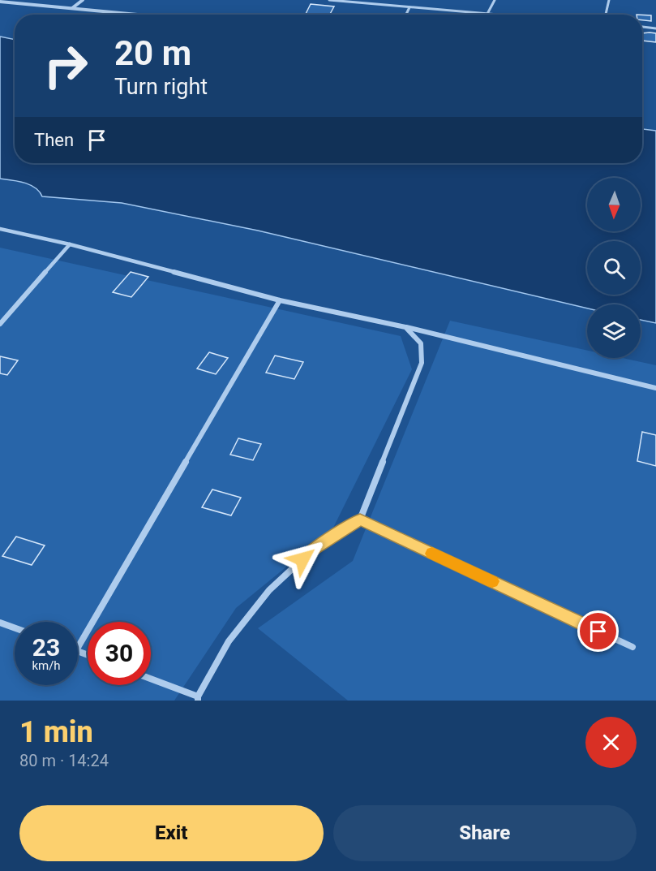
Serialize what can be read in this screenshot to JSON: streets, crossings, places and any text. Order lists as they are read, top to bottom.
{
  "north": "bottom",
  "page": {
    "turn": ["20 m", "Turn right"],
    "then": "Then",
    "speed": "23 km/h",
    "limit": "30",
    "heading": ["1 min", "80 m · 14:24"],
    "buttons": ["Exit", "Share"]
  }
}
